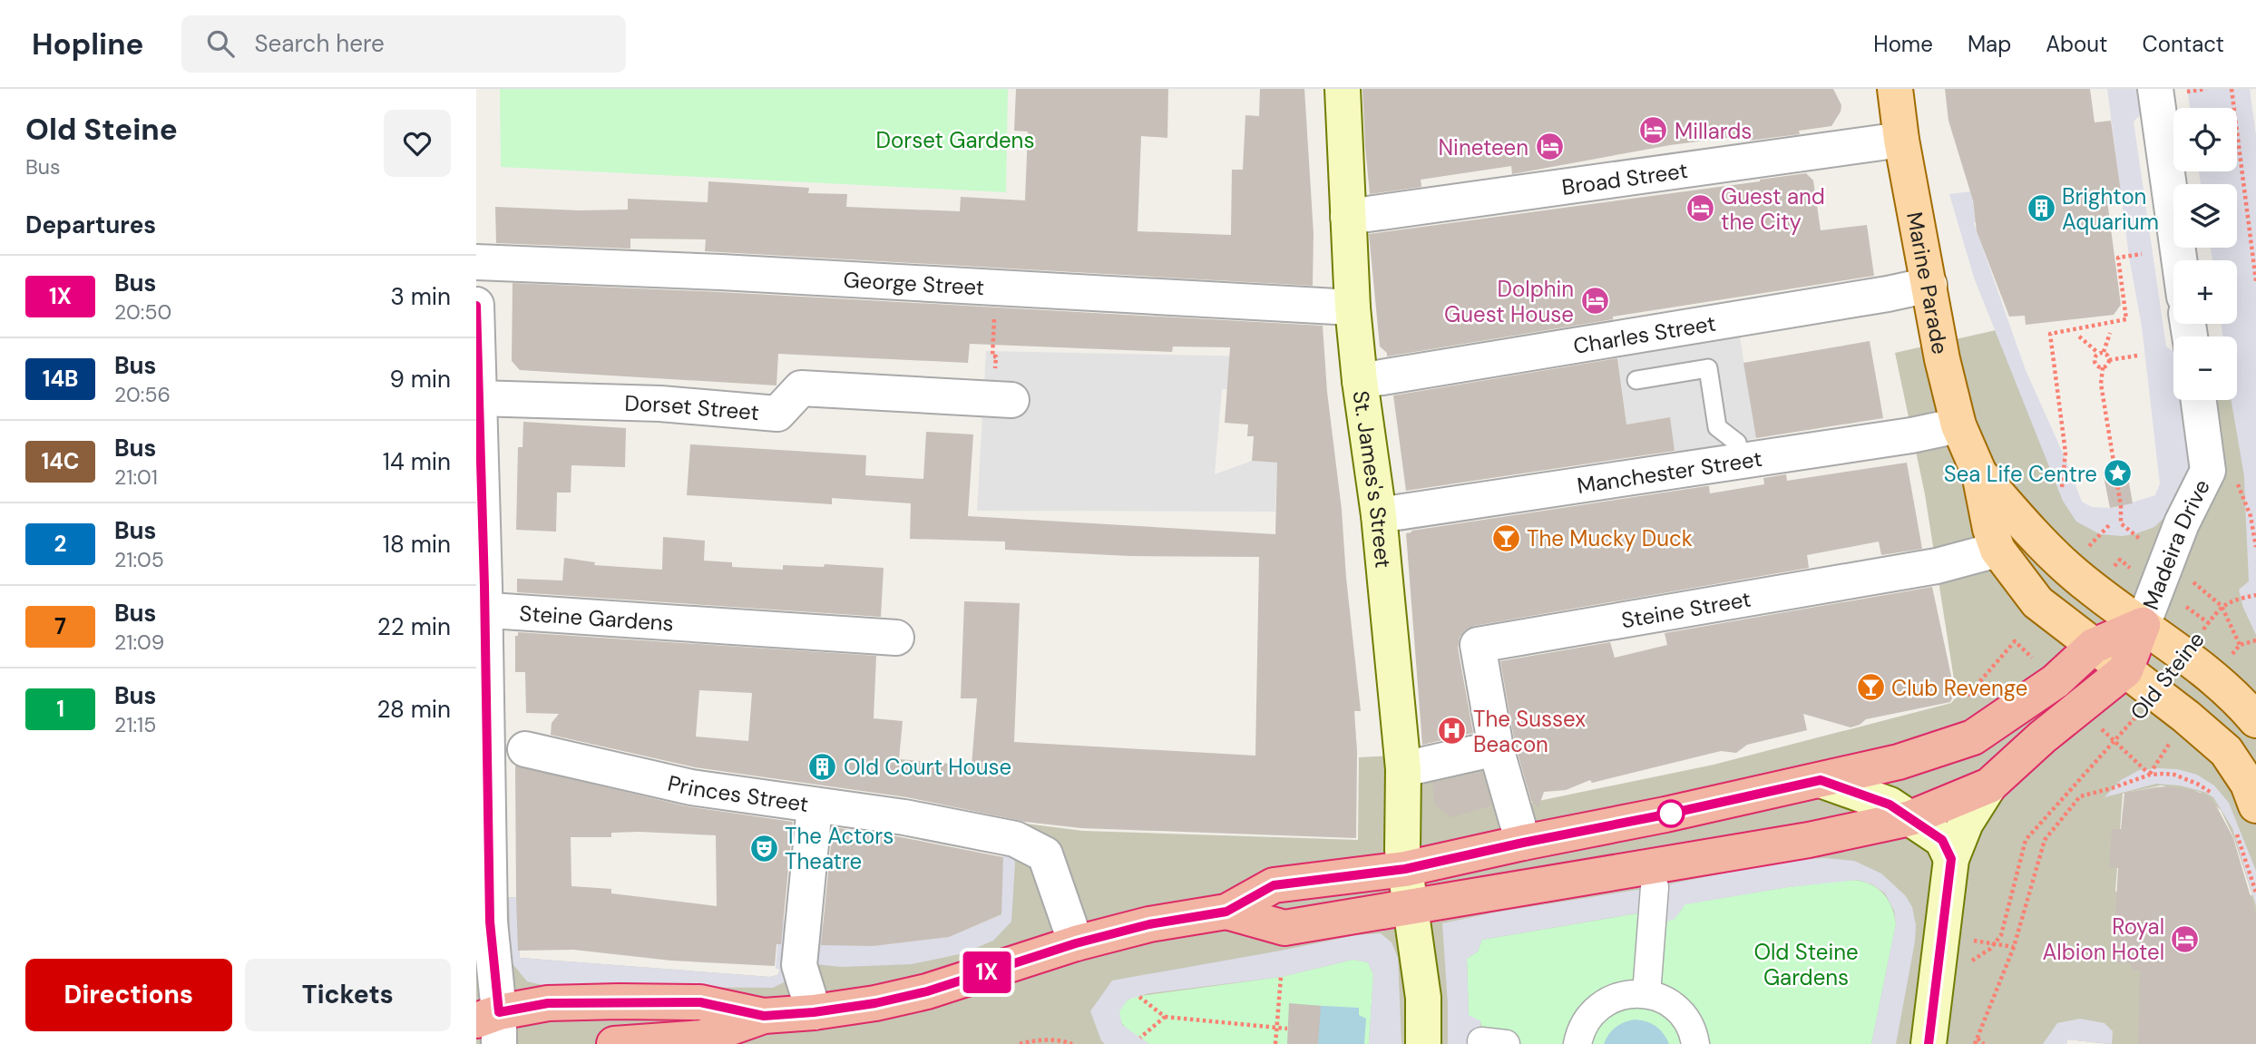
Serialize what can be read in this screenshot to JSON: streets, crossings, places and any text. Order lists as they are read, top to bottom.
{
  "streets": {
    "highway": ["Old Steine"],
    "main road": ["Marine Parade", "St. James's Street"],
    "street": [
      "Broad Street",
      "George Street",
      "Charles Street",
      "Dorset Street",
      "Manchester Street",
      "Madeira Drive",
      "Steine Street",
      "Steine Gardens",
      "Princes Street"
    ]
  },
  "crossings": [
    ["Broad Street", "Marine Parade"],
    ["Broad Street", "St. James's Street"],
    ["George Street", "St. James's Street"],
    ["Marine Parade", "Charles Street"],
    ["Marine Parade", "Manchester Street"],
    ["Marine Parade", "Madeira Drive"],
    ["Marine Parade", "Steine Street"],
    ["Marine Parade", "Old Steine"],
    ["Charles Street", "St. James's Street"],
    ["Manchester Street", "St. James's Street"],
    ["Madeira Drive", "Old Steine"]
  ],
  "parks": ["Dorset Gardens", "Old Steine Gardens"],
  "places": {
    "hotel": [
      "Millards",
      "Nineteen",
      "Guest and the City",
      "Dolphin Guest House",
      "Royal Albion Hotel"
    ],
    "building": ["Brighton Aquarium", "Old Court House"],
    "place": ["Sea Life Centre"],
    "bar": ["The Mucky Duck", "Club Revenge"],
    "hospital": ["The Sussex Beacon"],
    "theatre": ["The Actors Theatre"]
  },
  "lines": ["bus line 1X"],
  "page": {
    "header": "Hopline",
    "search": "Search here",
    "nav": [
      "Home",
      "Map",
      "About",
      "Contact"
    ],
    "heading": [
      ["Old Steine", "Bus"],
      "Departures"
    ],
    "on_map": "1X",
    "map_buttons": ["+", "−"],
    "list": [
      {
        "mark": "1X",
        "name": "Bus",
        "note": "20:50",
        "value": "3 min"
      },
      {
        "mark": "14B",
        "name": "Bus",
        "note": "20:56",
        "value": "9 min"
      },
      {
        "mark": "14C",
        "name": "Bus",
        "note": "21:01",
        "value": "14 min"
      },
      {
        "mark": "2",
        "name": "Bus",
        "note": "21:05",
        "value": "18 min"
      },
      {
        "mark": "7",
        "name": "Bus",
        "note": "21:09",
        "value": "22 min"
      },
      {
        "mark": "1",
        "name": "Bus",
        "note": "21:15",
        "value": "28 min"
      }
    ],
    "buttons": ["Directions", "Tickets"]
  }
}
